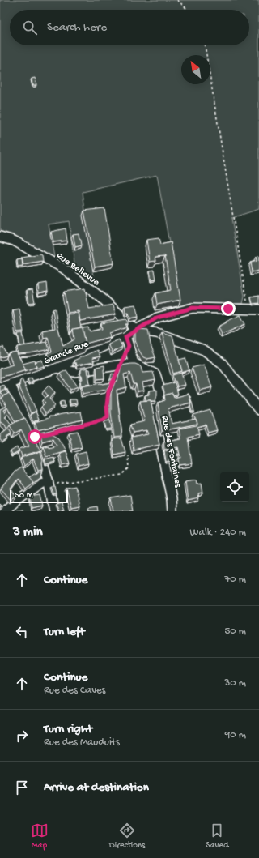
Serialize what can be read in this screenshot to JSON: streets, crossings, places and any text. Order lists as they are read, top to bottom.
{
  "streets": {
    "street": ["Rue Bellevue", "Grande Rue", "Rue des Fontaines"]
  },
  "crossings": [
    ["Rue Bellevue", "Grande Rue"]
  ],
  "scale_bar": "50 m",
  "north": "top left",
  "page": {
    "search": "Search here",
    "scale": "50 m",
    "heading": ["3 min", "Walk · 240 m"],
    "list": [
      ["Continue", "70 m"],
      ["Turn left", "50 m"],
      ["Continue", "Rue des Caves", "30 m"],
      ["Turn right", "Rue des Mauduits", "90 m"],
      "Arrive at destination"
    ],
    "nav": ["Map", "Directions", "Saved"]
  }
}
